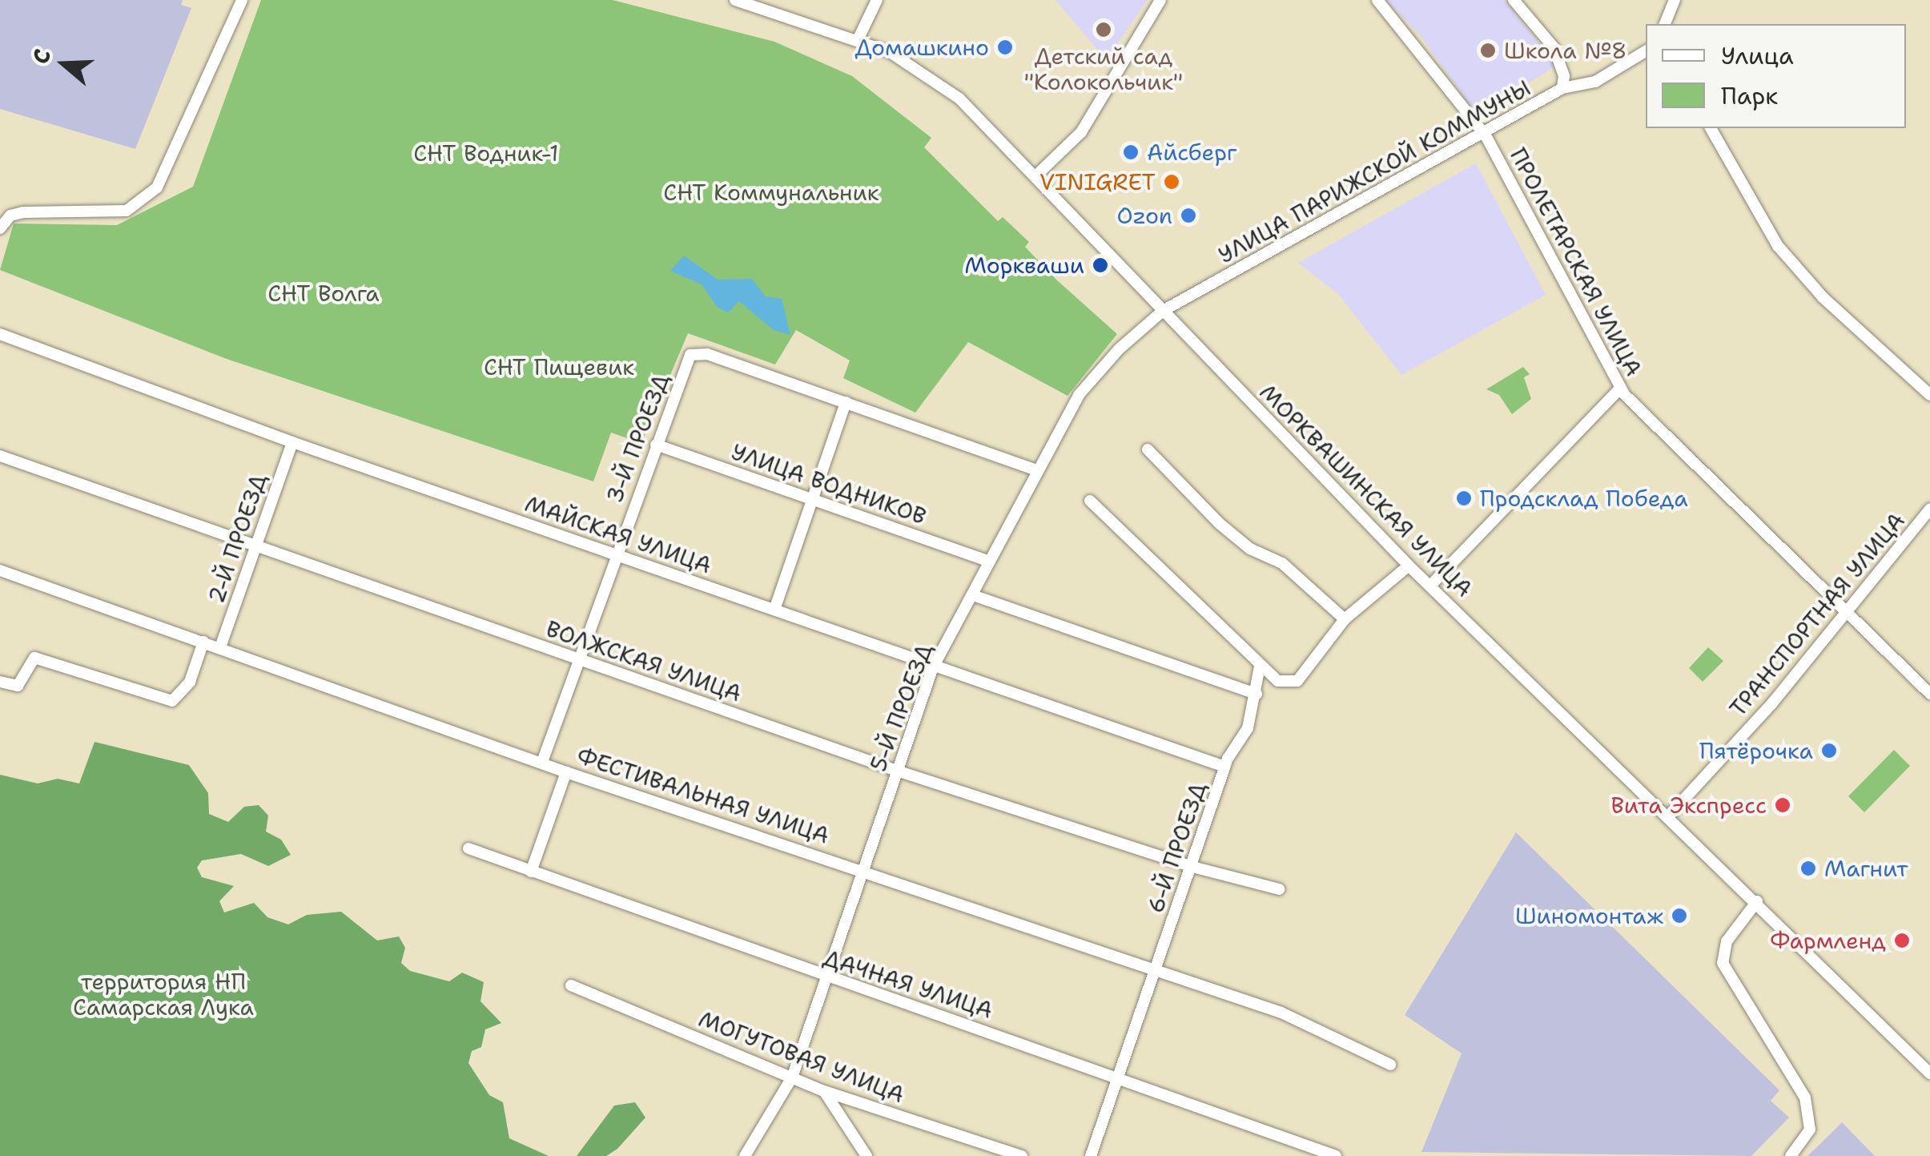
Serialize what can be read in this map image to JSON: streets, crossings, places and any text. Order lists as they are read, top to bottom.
{
  "streets": {
    "street": [
      "УЛИЦА ПАРИЖСКОЙ КОММУНЫ",
      "ПРОЛЕТАРСКАЯ УЛИЦА",
      "3-Й ПРОЕЗД",
      "УЛИЦА ВОДНИКОВ",
      "МОРКВАШИНСКАЯ УЛИЦА",
      "МАЙСКАЯ УЛИЦА",
      "2-Й ПРОЕЗД",
      "ТРАНСПОРТНАЯ УЛИЦА",
      "ВОЛЖСКАЯ УЛИЦА",
      "5-Й ПРОЕЗД",
      "ФЕСТИВАЛЬНАЯ УЛИЦА",
      "6-Й ПРОЕЗД",
      "ДАЧНАЯ УЛИЦА",
      "МОГУТОВАЯ УЛИЦА"
    ]
  },
  "crossings": [
    ["УЛИЦА ПАРИЖСКОЙ КОММУНЫ", "ПРОЛЕТАРСКАЯ УЛИЦА"],
    ["УЛИЦА ПАРИЖСКОЙ КОММУНЫ", "МОРКВАШИНСКАЯ УЛИЦА"],
    ["УЛИЦА ПАРИЖСКОЙ КОММУНЫ", "5-Й ПРОЕЗД"],
    ["ПРОЛЕТАРСКАЯ УЛИЦА", "ТРАНСПОРТНАЯ УЛИЦА"],
    ["3-Й ПРОЕЗД", "УЛИЦА ВОДНИКОВ"],
    ["3-Й ПРОЕЗД", "МАЙСКАЯ УЛИЦА"],
    ["3-Й ПРОЕЗД", "ВОЛЖСКАЯ УЛИЦА"],
    ["3-Й ПРОЕЗД", "ФЕСТИВАЛЬНАЯ УЛИЦА"],
    ["УЛИЦА ВОДНИКОВ", "5-Й ПРОЕЗД"],
    ["МОРКВАШИНСКАЯ УЛИЦА", "ТРАНСПОРТНАЯ УЛИЦА"],
    ["МОРКВАШИНСКАЯ УЛИЦА", "5-Й ПРОЕЗД"],
    ["МАЙСКАЯ УЛИЦА", "2-Й ПРОЕЗД"],
    ["МАЙСКАЯ УЛИЦА", "5-Й ПРОЕЗД"],
    ["МАЙСКАЯ УЛИЦА", "6-Й ПРОЕЗД"],
    ["2-Й ПРОЕЗД", "ВОЛЖСКАЯ УЛИЦА"],
    ["2-Й ПРОЕЗД", "ФЕСТИВАЛЬНАЯ УЛИЦА"],
    ["ВОЛЖСКАЯ УЛИЦА", "5-Й ПРОЕЗД"],
    ["ВОЛЖСКАЯ УЛИЦА", "6-Й ПРОЕЗД"],
    ["5-Й ПРОЕЗД", "ФЕСТИВАЛЬНАЯ УЛИЦА"],
    ["5-Й ПРОЕЗД", "ДАЧНАЯ УЛИЦА"],
    ["5-Й ПРОЕЗД", "МОГУТОВАЯ УЛИЦА"],
    ["ФЕСТИВАЛЬНАЯ УЛИЦА", "6-Й ПРОЕЗД"],
    ["6-Й ПРОЕЗД", "ДАЧНАЯ УЛИЦА"]
  ],
  "parks": [
    "СНТ Водник-1",
    "СНТ Коммунальник",
    "СНТ Волга",
    "СНТ Пищевик",
    "территория НП Самарская Лука"
  ],
  "places": [
    "Детский сад \"Колокольчик\"",
    "Домашкино",
    "Школа №8",
    "Айсберг",
    "VINIGRET",
    "Ozon",
    "Моркваши",
    "Продсклад Победа",
    "Пятёрочка",
    "Вита Экспресс",
    "Магнит",
    "Шиномонтаж",
    "Фармленд"
  ],
  "legend": ["Улица", "Парк"],
  "north": "left"
}
